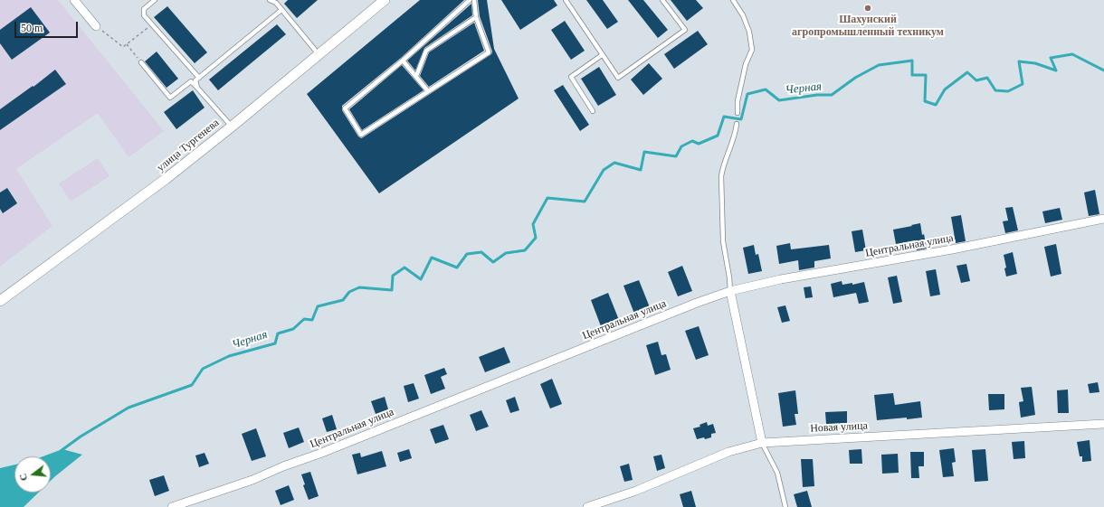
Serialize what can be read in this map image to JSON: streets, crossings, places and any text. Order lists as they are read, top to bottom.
{
  "streets": {
    "street": ["улица Тургенева", "Центральная улица", "Новая улица"]
  },
  "water": ["Черная"],
  "places": ["Шахунский агропромышленный техникум"],
  "scale_bar": "50 m",
  "north": "left"
}
